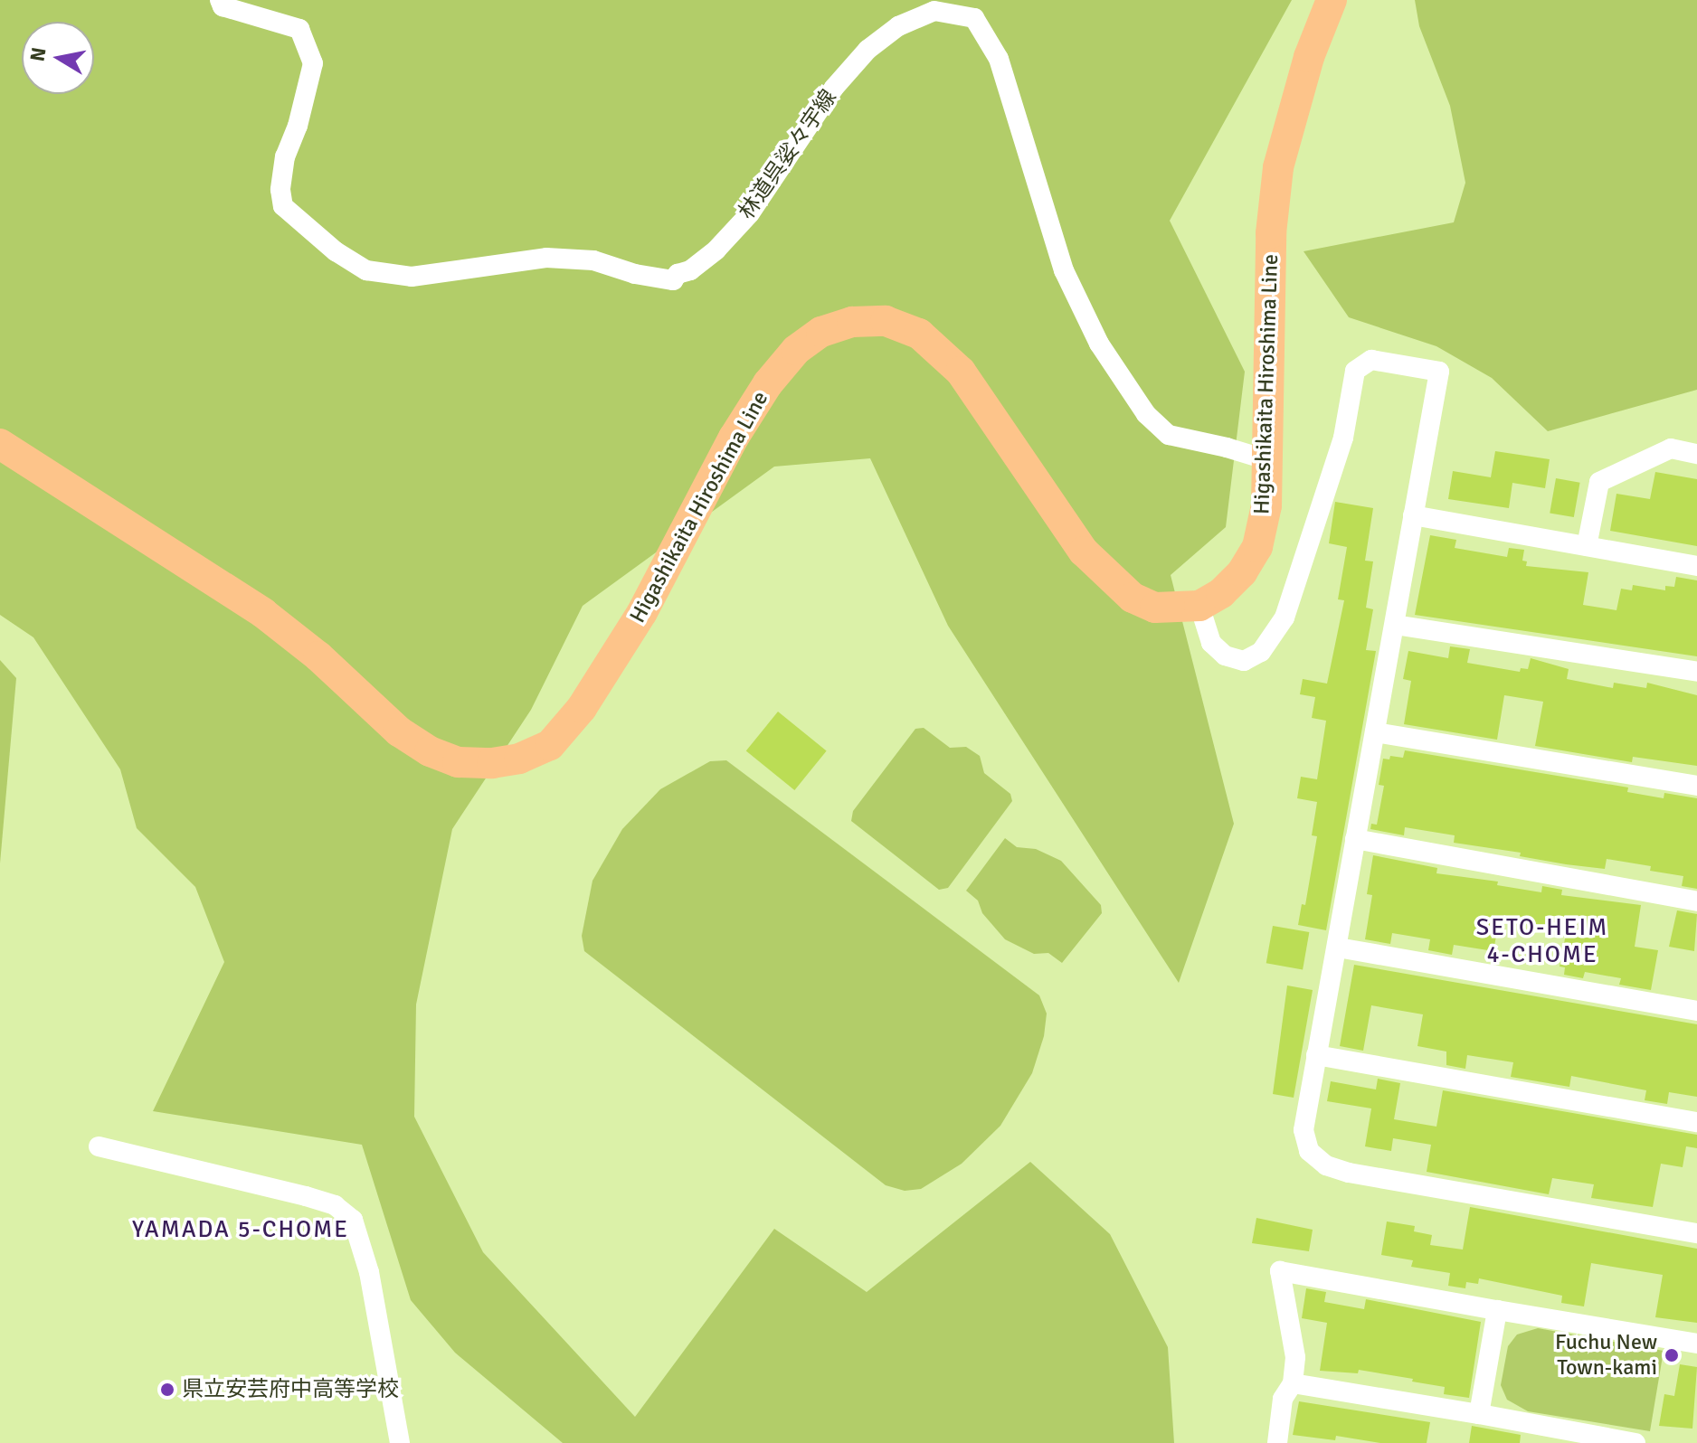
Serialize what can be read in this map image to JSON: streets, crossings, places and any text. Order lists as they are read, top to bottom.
{
  "streets": {
    "main road": ["Higashikaita Hiroshima Line"],
    "street": ["林道呉娑々宇線"]
  },
  "crossings": [
    ["林道呉娑々宇線", "Higashikaita Hiroshima Line"]
  ],
  "districts": ["SETO-HEIM 4-CHOME", "YAMADA 5-CHOME"],
  "places": ["Fuchu New Town-kami", "県立安芸府中高等学校"],
  "north": "left"
}
